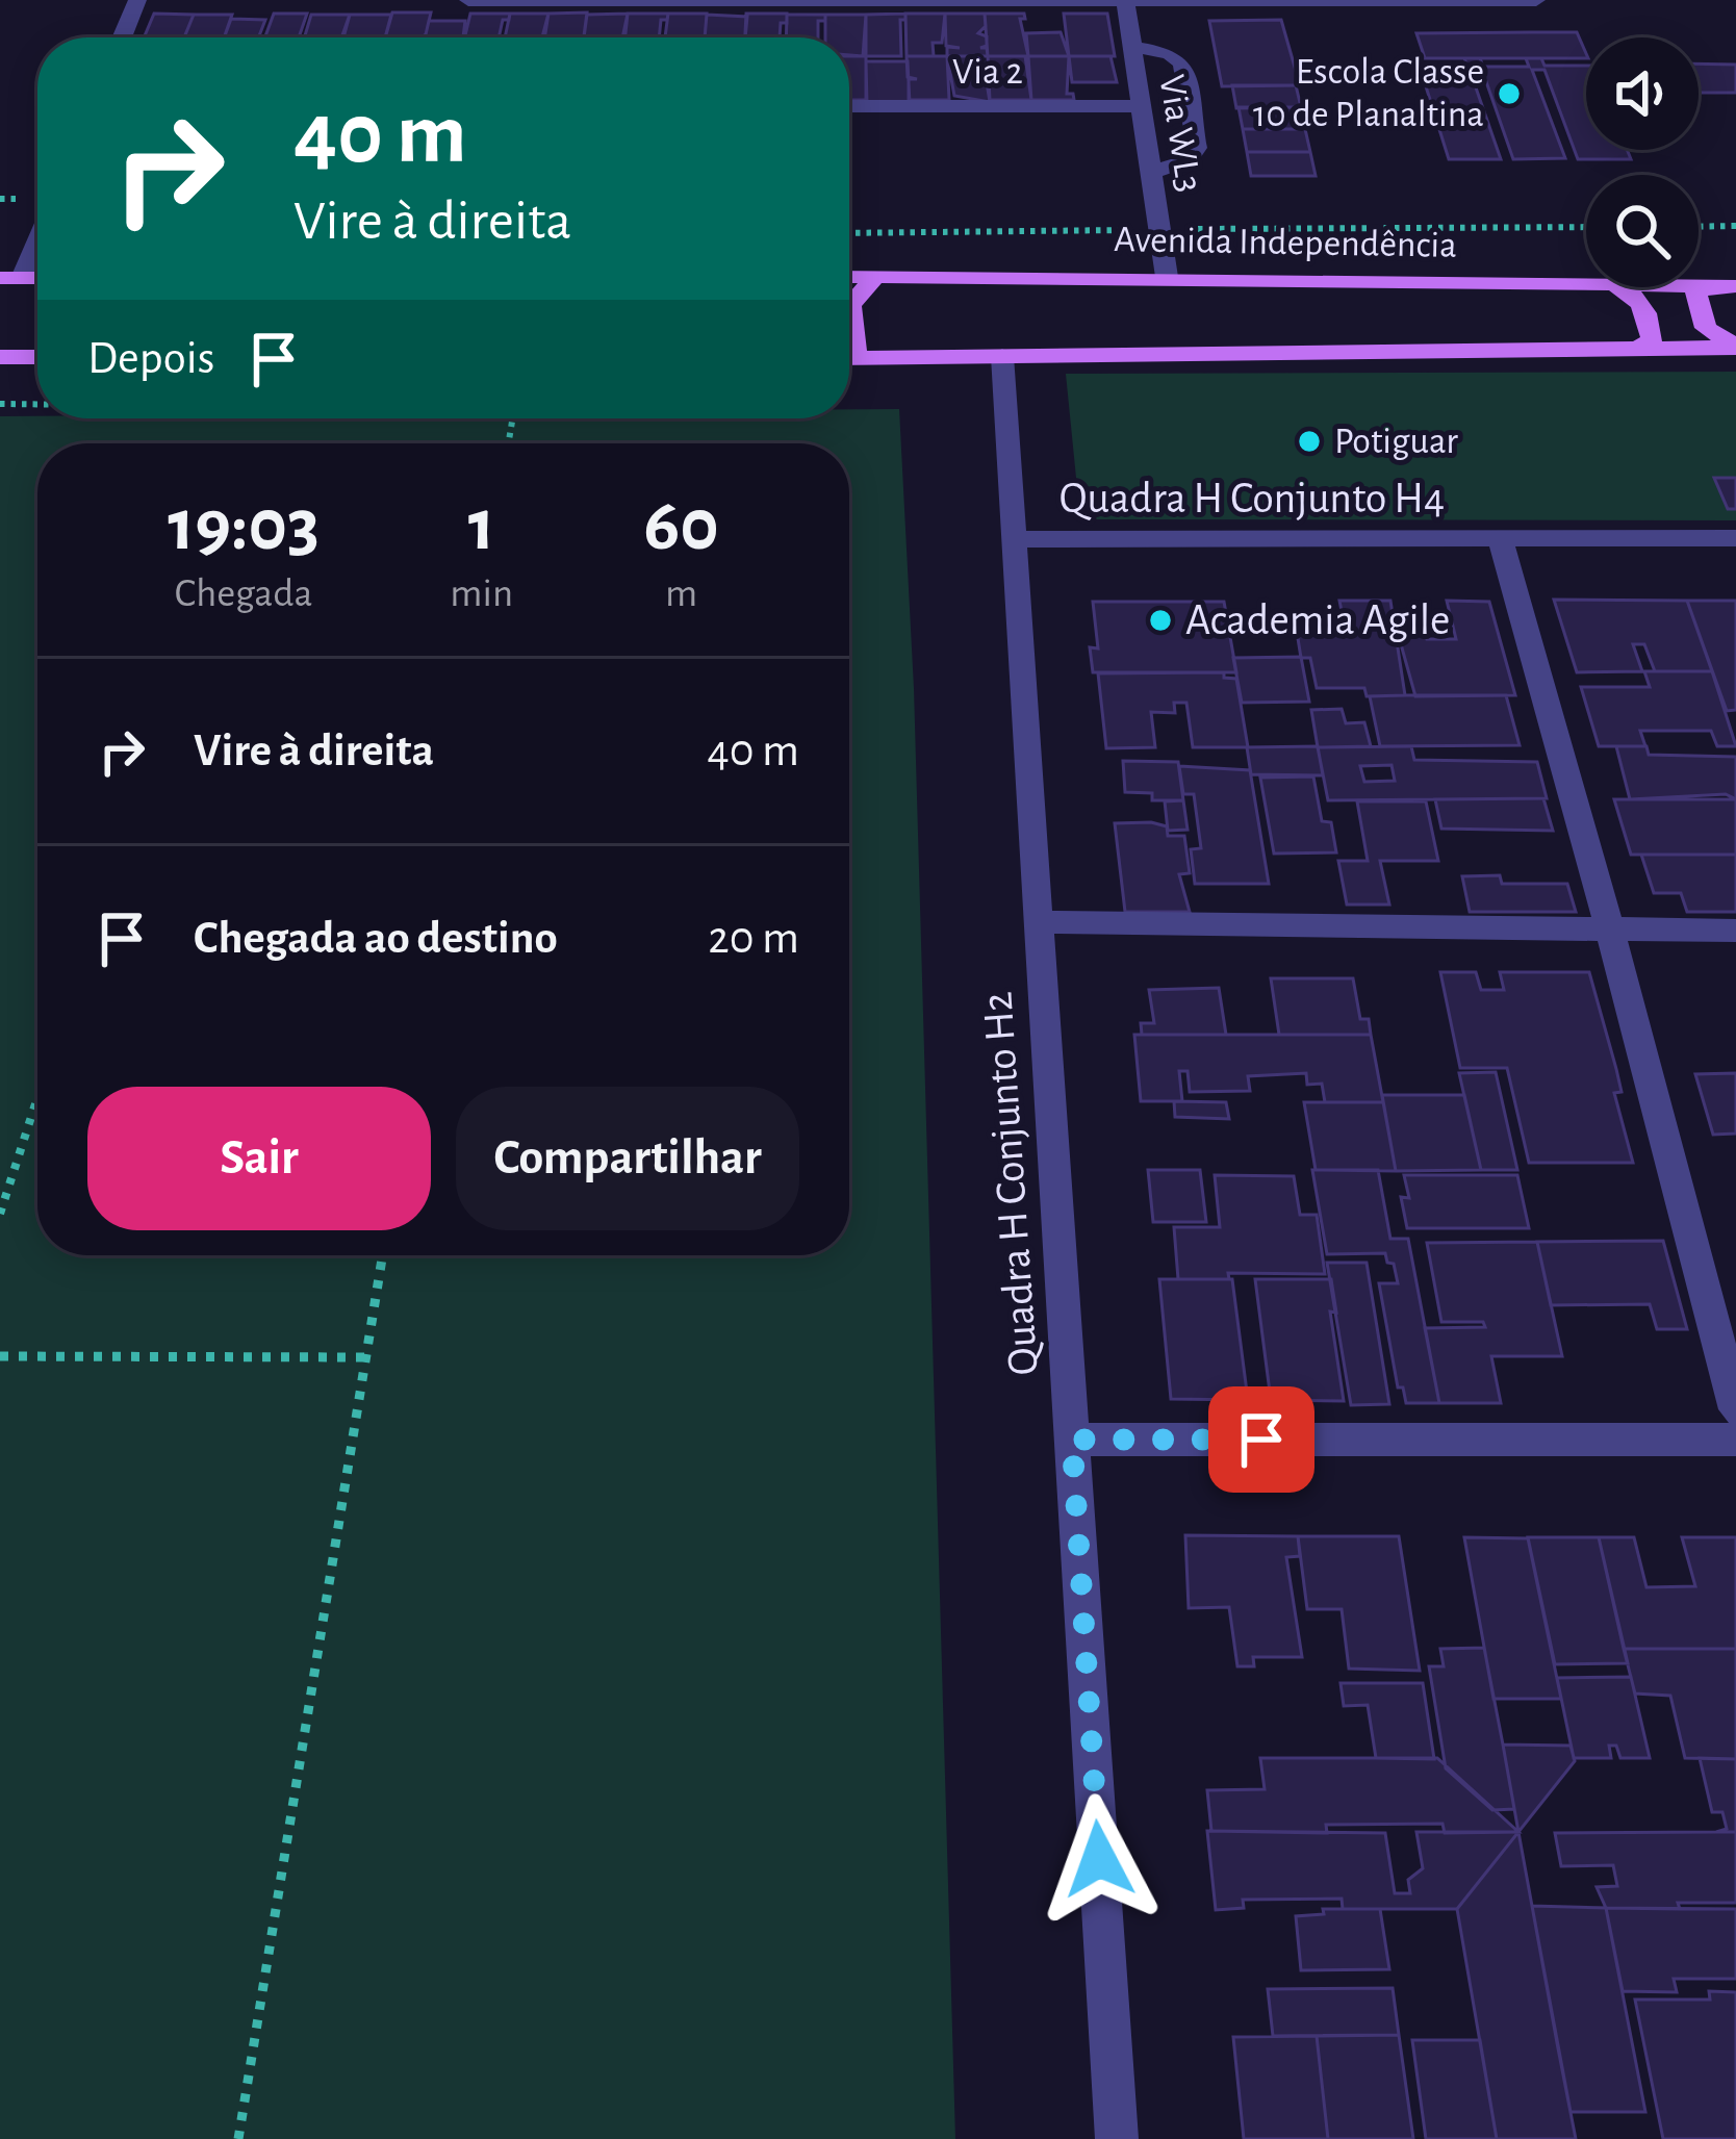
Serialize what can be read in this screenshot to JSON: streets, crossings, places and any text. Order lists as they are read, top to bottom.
{
  "streets": {
    "main road": ["Avenida Independência"],
    "street": [
      "Via 2",
      "Via WL3",
      "Quadra H Conjunto H4",
      "Quadra H Conjunto H2"
    ]
  },
  "crossings": [
    ["Via 2", "Via WL3"],
    ["Via WL3", "Avenida Independência"],
    ["Quadra H Conjunto H4", "Quadra H Conjunto H2"]
  ],
  "places": ["Escola Classe 10 de Planaltina", "Potiguar", "Academia Agile"],
  "page": {
    "turn": ["40 m", "Vire à direita"],
    "then": "Depois",
    "eta": [
      "19:03",
      "Chegada",
      "1",
      "min",
      "60",
      "m"
    ],
    "list": [
      {
        "name": "Vire à direita",
        "value": "40 m"
      },
      {
        "name": "Chegada ao destino",
        "value": "20 m"
      }
    ],
    "buttons": ["Sair", "Compartilhar"]
  }
}
